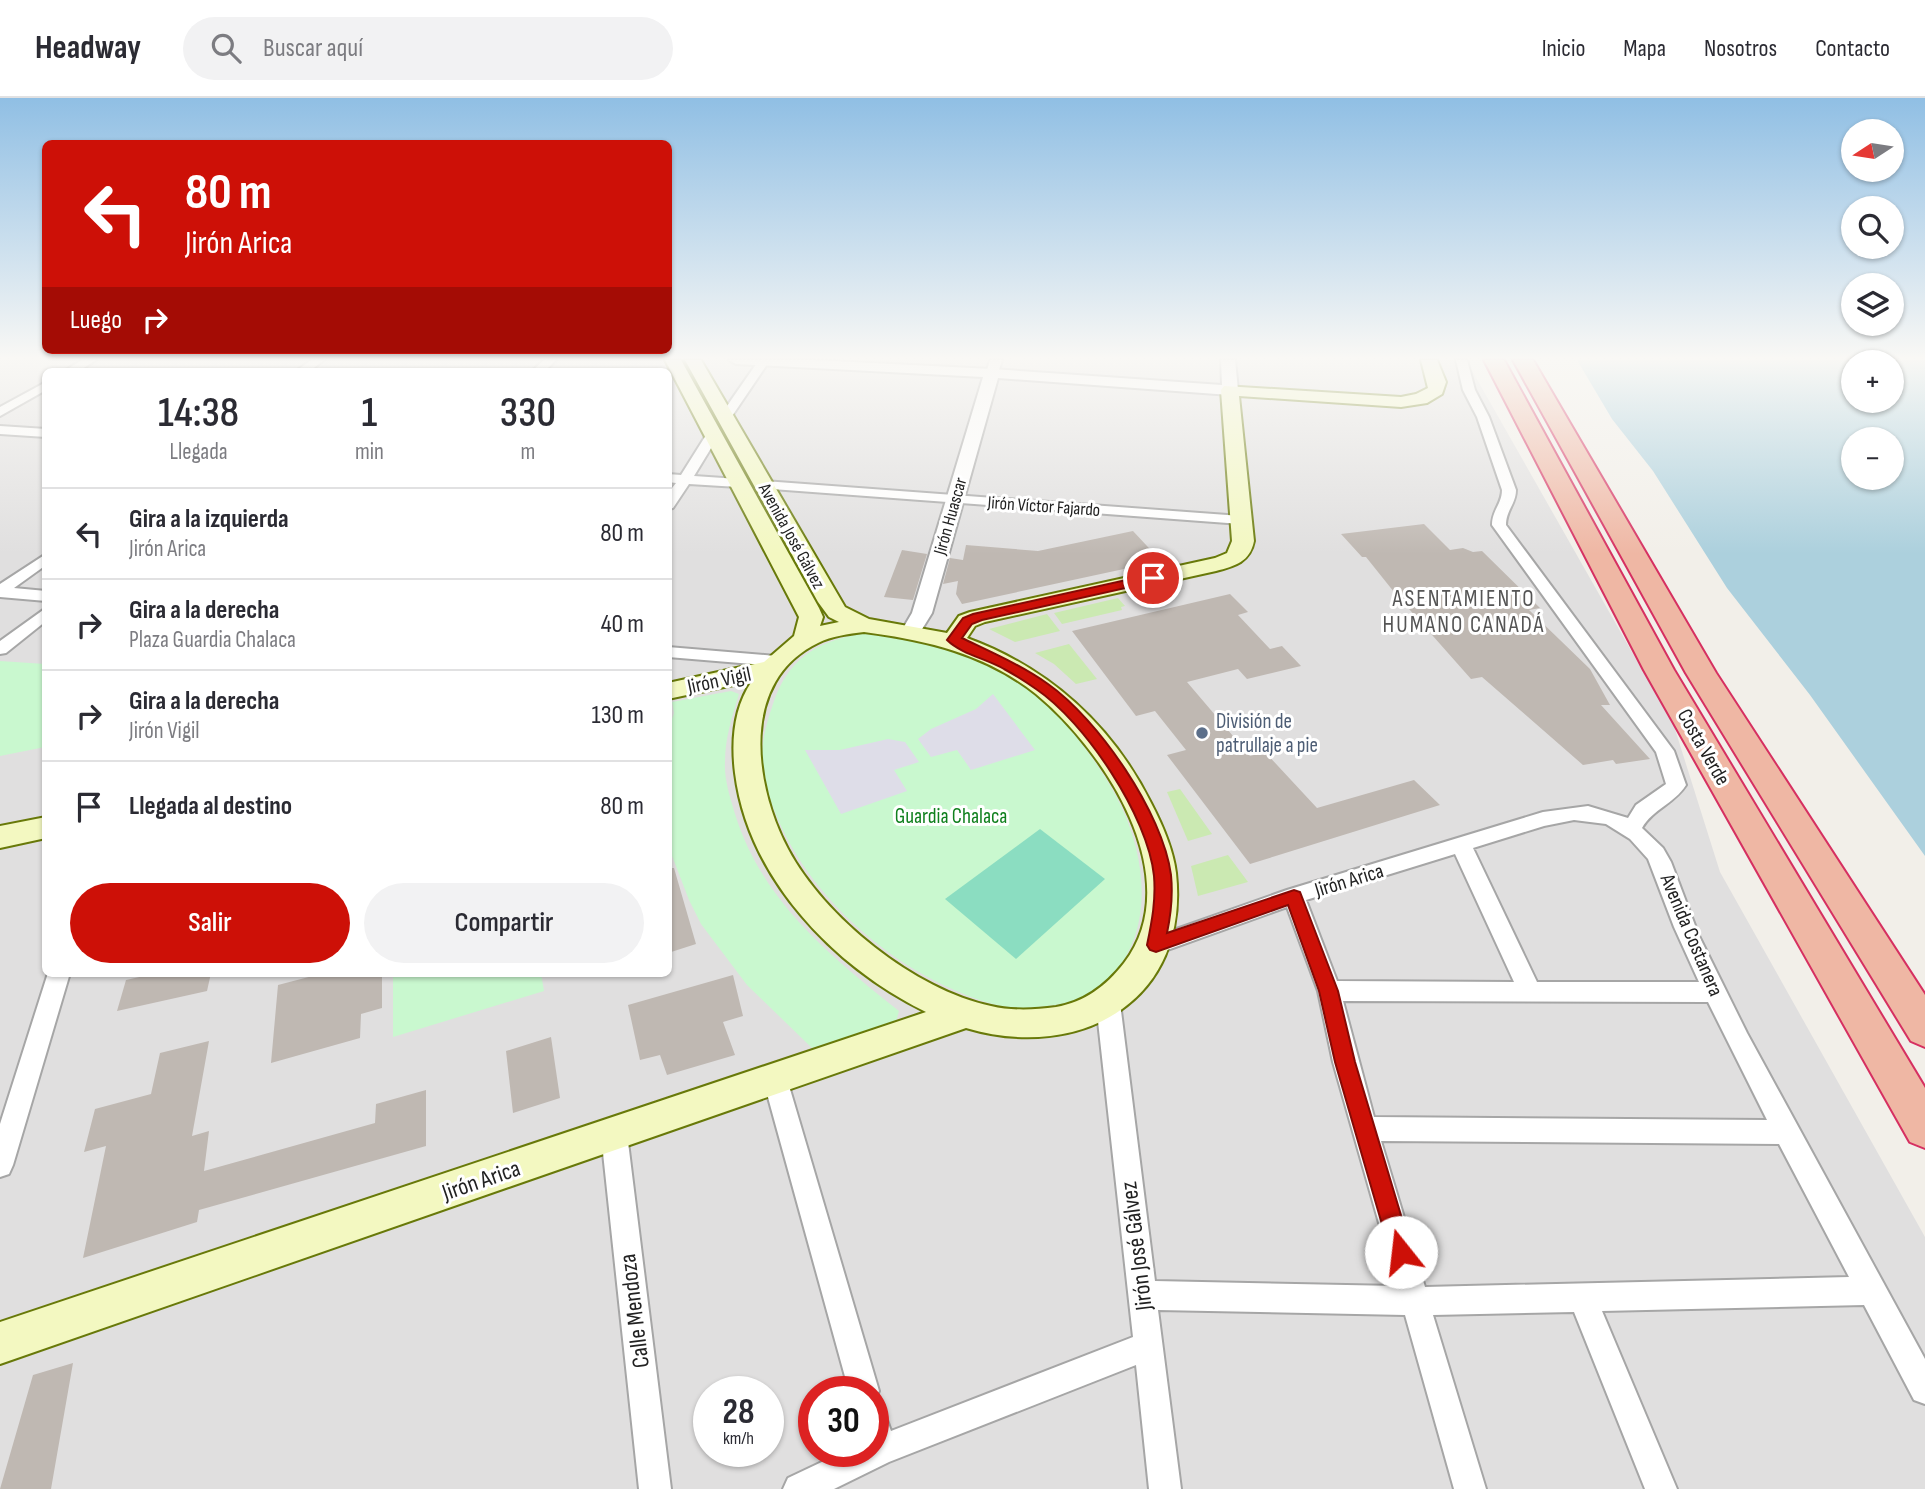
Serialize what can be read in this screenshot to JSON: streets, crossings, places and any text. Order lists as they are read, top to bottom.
{
  "streets": {
    "highway": ["Costa Verde"],
    "main road": ["Avenida José Gálvez", "Jirón Vigil", "Jirón Arica"],
    "street": [
      "Jirón Víctor Fajardo",
      "Jirón Huascar",
      "Avenida Costanera",
      "Jirón José Gálvez",
      "Calle Mendoza"
    ]
  },
  "crossings": [
    ["Jirón Víctor Fajardo", "Jirón Huascar"],
    ["Jirón Víctor Fajardo", "Avenida José Gálvez"],
    ["Jirón Arica", "Avenida Costanera"],
    ["Jirón Arica", "Calle Mendoza"]
  ],
  "districts": ["ASENTAMIENTO HUMANO CANADÁ"],
  "parks": ["Guardia Chalaca"],
  "places": ["División de patrullaje a pie"],
  "north": "left",
  "page": {
    "header": "Headway",
    "search": "Buscar aquí",
    "nav": [
      "Inicio",
      "Mapa",
      "Nosotros",
      "Contacto"
    ],
    "map_buttons": ["+", "−"],
    "turn": ["80 m", "Jirón Arica"],
    "then": "Luego",
    "eta": [
      "14:38",
      "Llegada",
      "1",
      "min",
      "330",
      "m"
    ],
    "list": [
      {
        "name": "Gira a la izquierda",
        "note": "Jirón Arica",
        "value": "80 m"
      },
      {
        "name": "Gira a la derecha",
        "note": "Plaza Guardia Chalaca",
        "value": "40 m"
      },
      {
        "name": "Gira a la derecha",
        "note": "Jirón Vigil",
        "value": "130 m"
      },
      {
        "name": "Llegada al destino",
        "value": "80 m"
      }
    ],
    "buttons": ["Salir", "Compartir"],
    "speed": "28 km/h",
    "limit": "30"
  }
}
